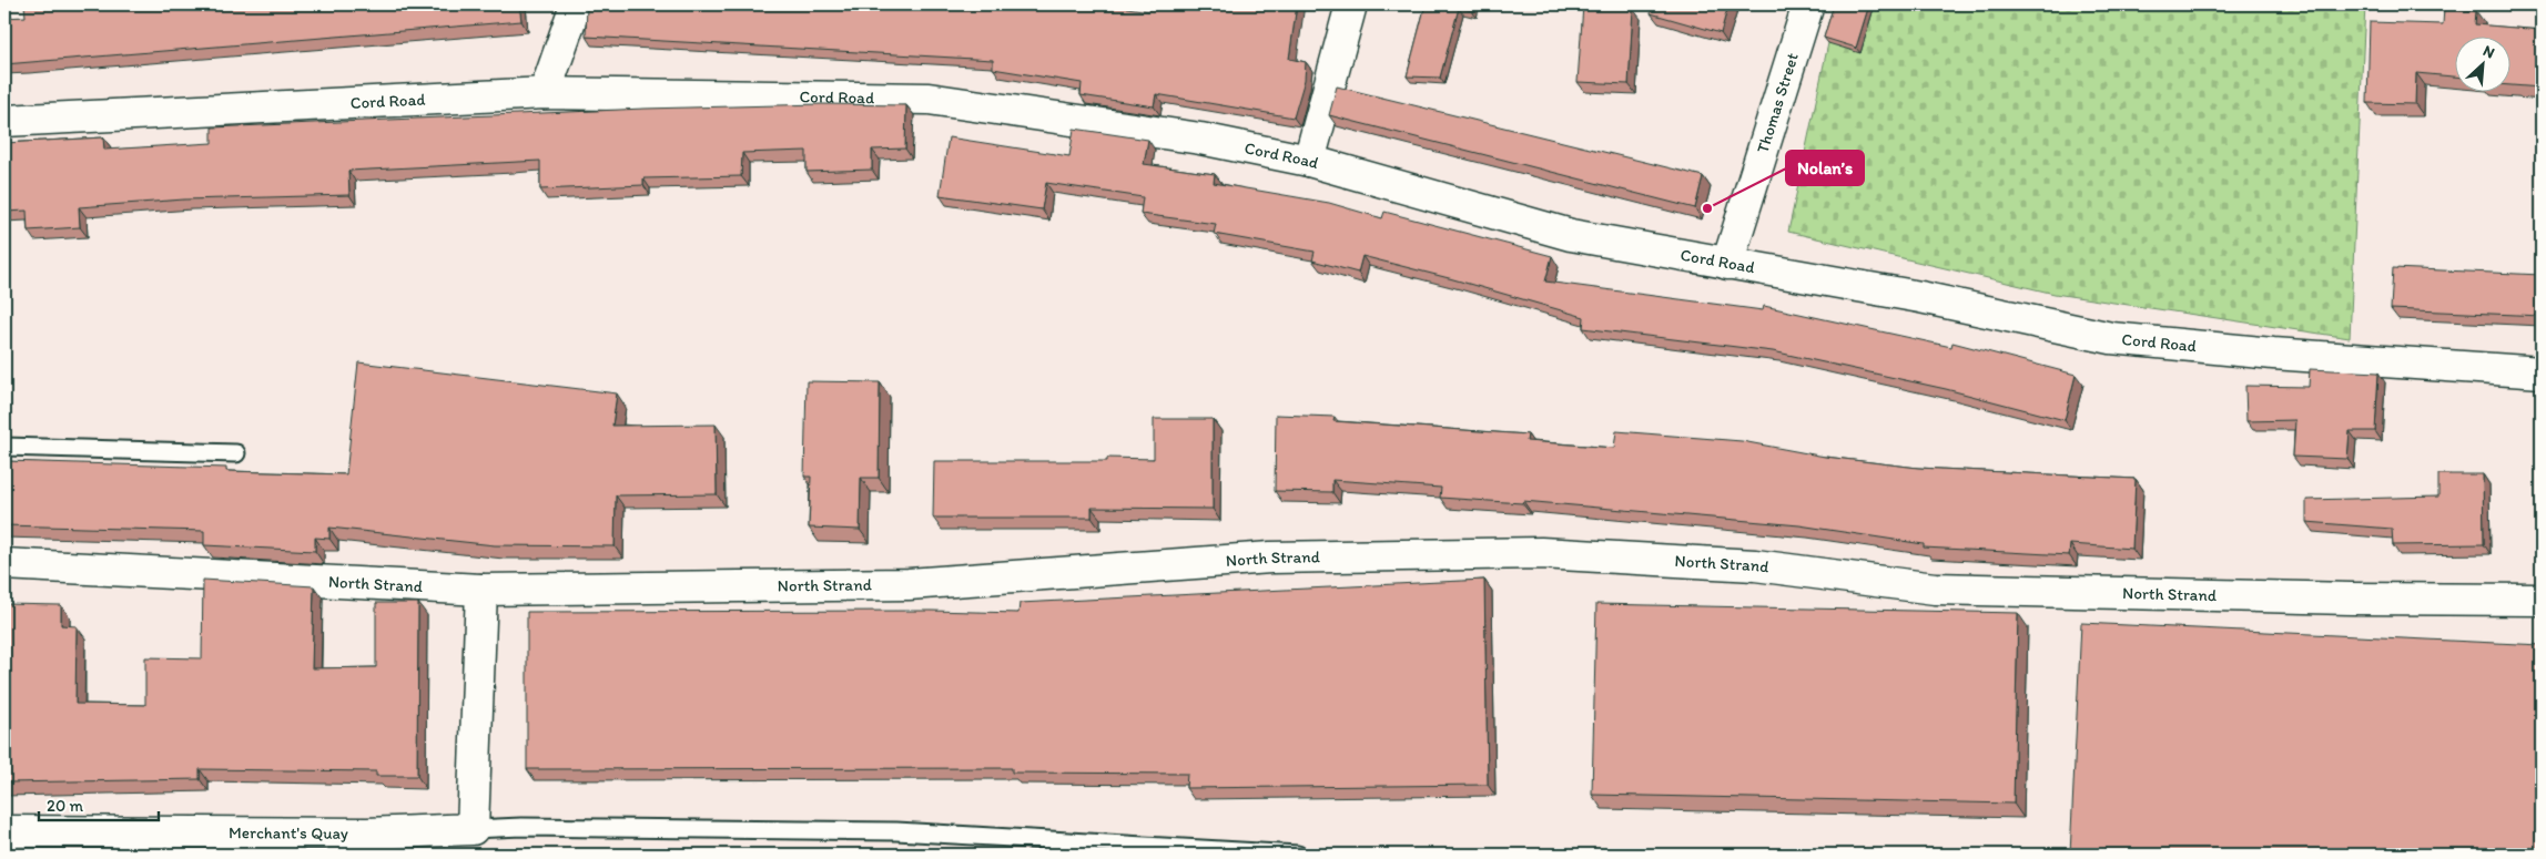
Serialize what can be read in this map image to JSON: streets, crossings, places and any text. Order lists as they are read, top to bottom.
{
  "streets": {
    "street": [
      "Cord Road",
      "Thomas Street",
      "North Strand",
      "Merchant's Quay"
    ]
  },
  "crossings": [
    ["Cord Road", "Thomas Street"]
  ],
  "places": ["Nolan’s"],
  "scale_bar": "20 m",
  "north": "top right"
}
